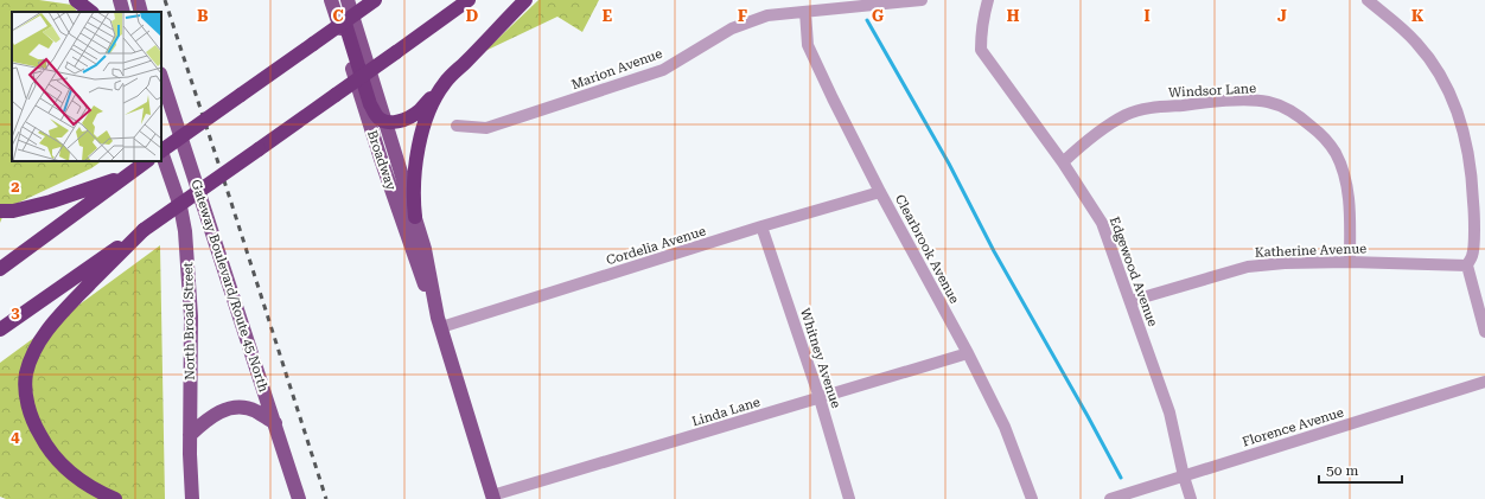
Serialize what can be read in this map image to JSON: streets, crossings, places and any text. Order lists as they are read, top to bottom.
{
  "streets": {
    "main road": ["Broadway", "Gateway Boulevard/Route 45 North", "North Broad Street"],
    "street": [
      "Marion Avenue",
      "Windsor Lane",
      "Cordelia Avenue",
      "Clearbrook Avenue",
      "Katherine Avenue",
      "Edgewood Avenue",
      "Whitney Avenue",
      "Linda Lane",
      "Florence Avenue"
    ]
  },
  "crossings": [
    ["Marion Avenue", "Clearbrook Avenue"],
    ["Windsor Lane", "Katherine Avenue"],
    ["Windsor Lane", "Edgewood Avenue"],
    ["Broadway", "Cordelia Avenue"],
    ["Broadway", "Linda Lane"],
    ["Cordelia Avenue", "Clearbrook Avenue"],
    ["Cordelia Avenue", "Whitney Avenue"],
    ["Clearbrook Avenue", "Linda Lane"],
    ["Katherine Avenue", "Edgewood Avenue"],
    ["Edgewood Avenue", "Florence Avenue"],
    ["Whitney Avenue", "Linda Lane"]
  ],
  "scale_bar": "50 m",
  "grid": {
    "columns": [
      "B",
      "C",
      "D",
      "E",
      "F",
      "G",
      "H",
      "I",
      "J",
      "K"
    ],
    "rows": ["2", "3", "4"]
  }
}
